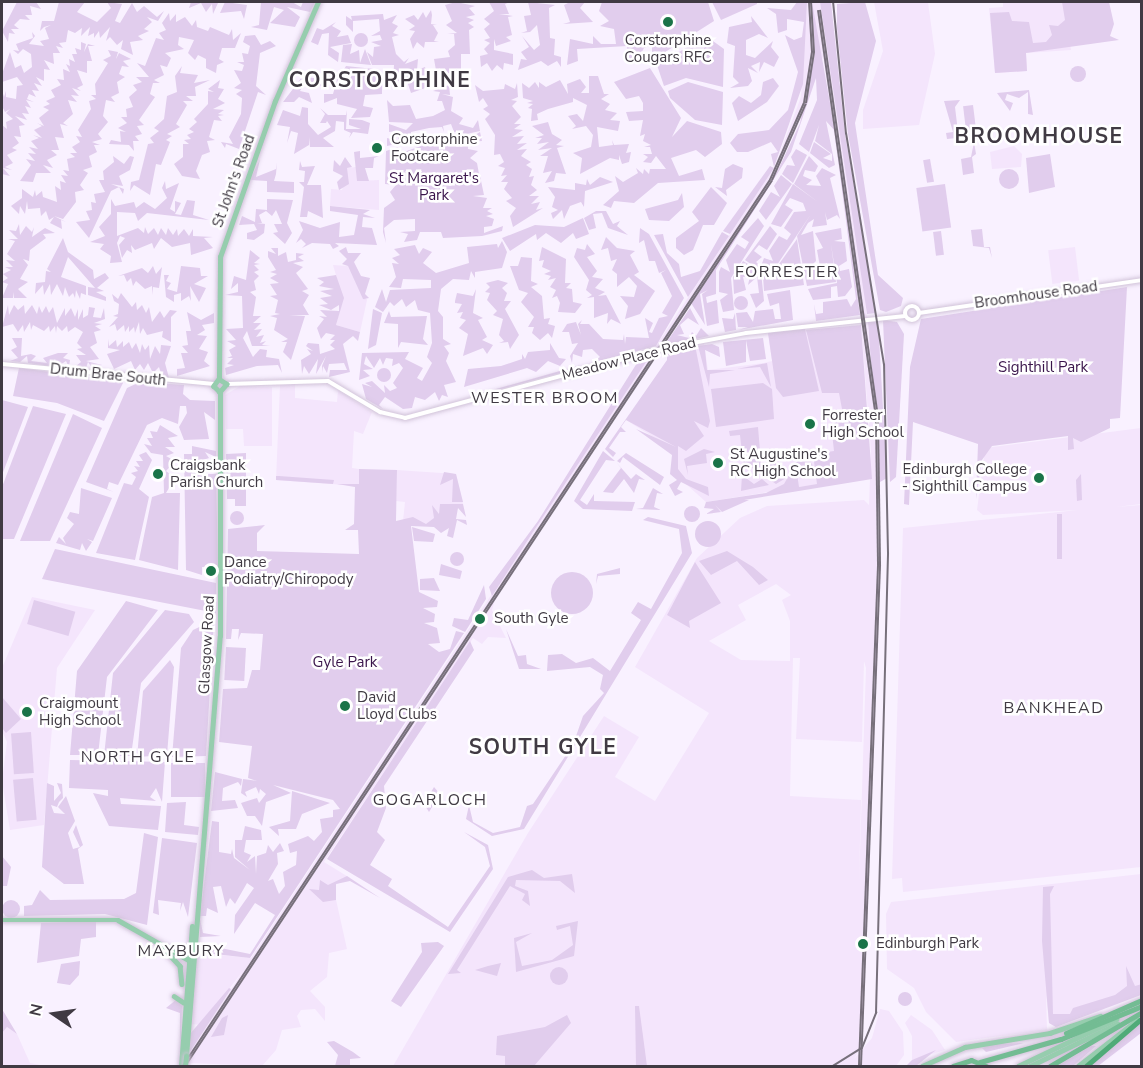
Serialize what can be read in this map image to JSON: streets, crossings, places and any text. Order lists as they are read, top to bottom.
{
  "streets": {
    "main road": [
      "St John's Road",
      "Broomhouse Road",
      "Meadow Place Road",
      "Drum Brae South",
      "Glasgow Road"
    ]
  },
  "districts": [
    "CORSTORPHINE",
    "BROOMHOUSE",
    "FORRESTER",
    "WESTER BROOM",
    "BANKHEAD",
    "SOUTH GYLE",
    "NORTH GYLE",
    "GOGARLOCH",
    "MAYBURY"
  ],
  "parks": ["St Margaret's Park", "Sighthill Park", "Gyle Park"],
  "places": [
    "Corstorphine Cougars RFC",
    "Corstorphine Footcare",
    "Forrester High School",
    "St Augustine's RC High School",
    "Craigsbank Parish Church",
    "Edinburgh College - Sighthill Campus",
    "Dance Podiatry/Chiropody",
    "South Gyle",
    "David Lloyd Clubs",
    "Craigmount High School",
    "Edinburgh Park"
  ],
  "north": "left"
}
